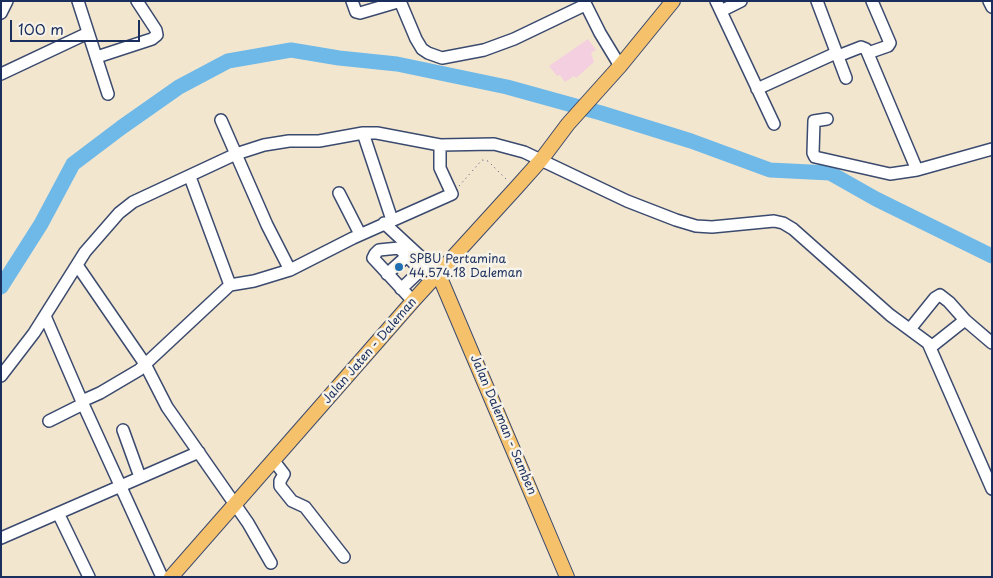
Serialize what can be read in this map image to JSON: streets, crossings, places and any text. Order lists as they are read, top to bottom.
{
  "streets": {
    "main road": ["Jalan Jaten - Daleman", "Jalan Daleman - Samben"]
  },
  "crossings": [
    ["Jalan Jaten - Daleman", "Jalan Daleman - Samben"]
  ],
  "places": ["SPBU Pertamina 44.574.18 Daleman"],
  "scale_bar": "100 m"
}
